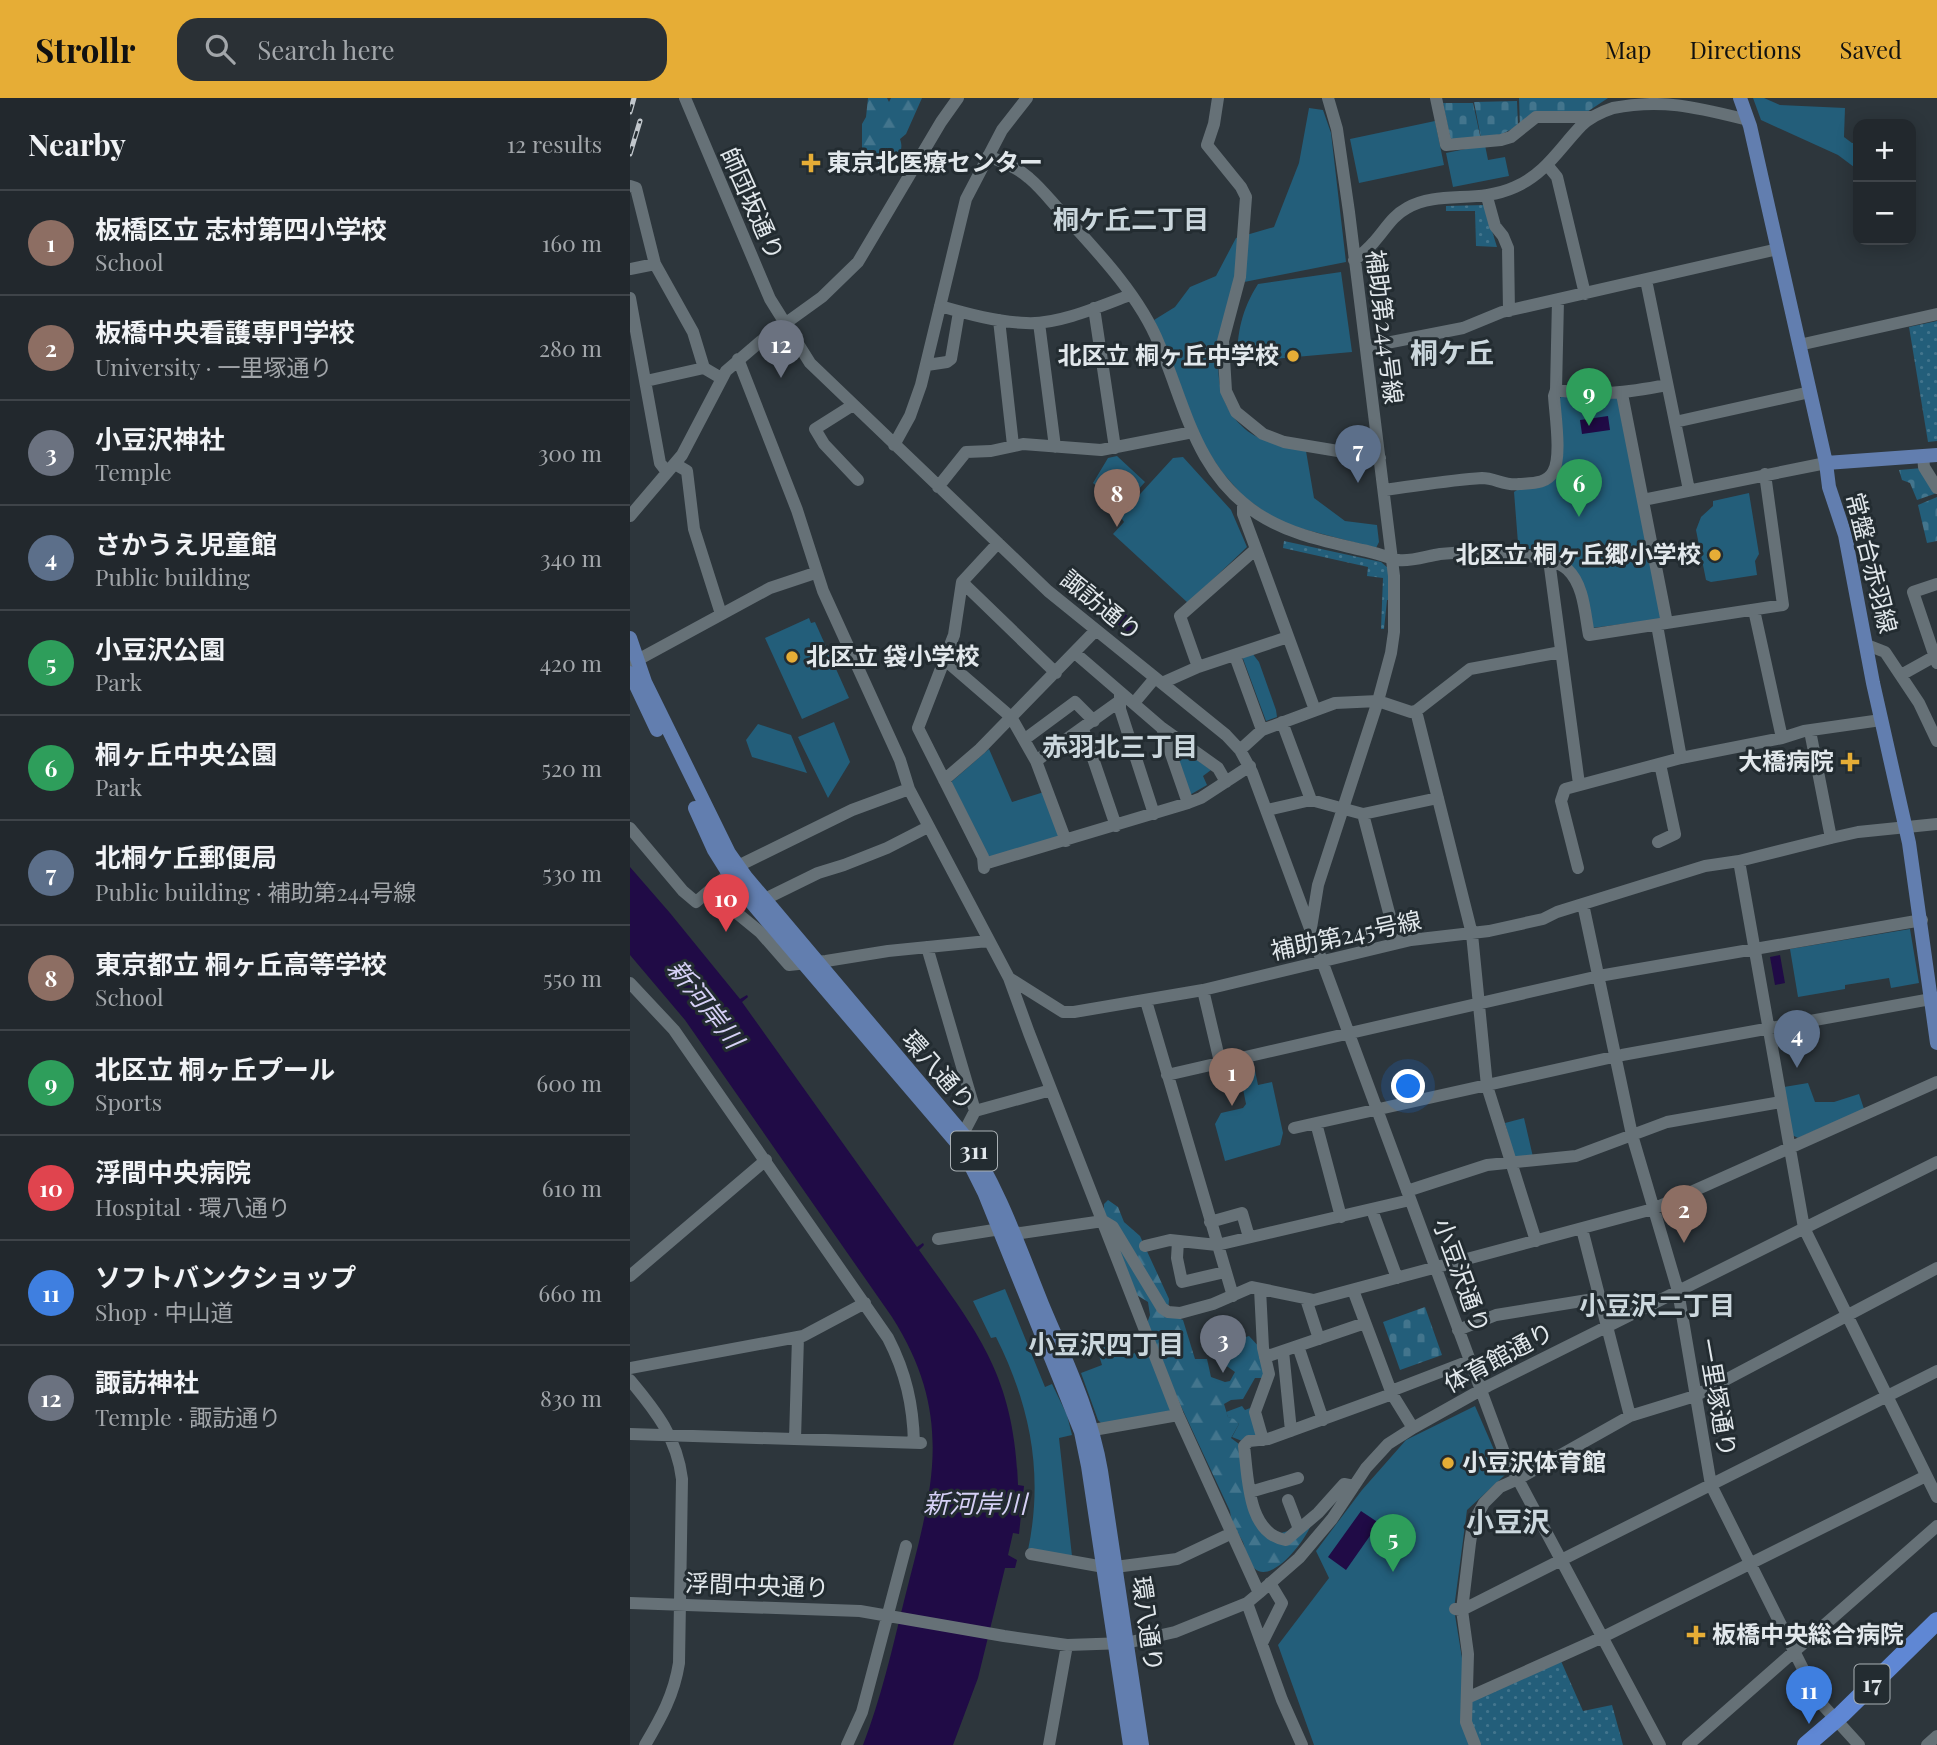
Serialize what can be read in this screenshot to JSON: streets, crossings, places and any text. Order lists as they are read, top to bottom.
{
  "streets": {
    "highway": ["17"],
    "main road": ["常盤台赤羽線", "環八通り", "311"],
    "street": [
      "師団坂通り",
      "補助第244号線",
      "諏訪通り",
      "補助第245号線",
      "小豆沢通り",
      "体育館通り",
      "一里塚通り",
      "浮間中央通り"
    ]
  },
  "crossings": [
    ["師団坂通り", "諏訪通り"],
    ["補助第244号線", "諏訪通り"],
    ["常盤台赤羽線", "補助第245号線"],
    ["諏訪通り", "補助第245号線"],
    ["諏訪通り", "小豆沢通り"],
    ["補助第245号線", "小豆沢通り"],
    ["補助第245号線", "一里塚通り"],
    ["環八通り", "体育館通り"],
    ["小豆沢通り", "体育館通り"],
    ["体育館通り", "一里塚通り"],
    ["体育館通り", "浮間中央通り"],
    ["一里塚通り", "17"]
  ],
  "districts": [
    "桐ケ丘二丁目",
    "桐ケ丘",
    "赤羽北三丁目",
    "小豆沢二丁目",
    "小豆沢四丁目",
    "小豆沢"
  ],
  "water": ["新河岸川"],
  "places": {
    "health": ["東京北医療センター", "大橋病院", "板橋中央総合病院"],
    "other": [
      "北区立 桐ヶ丘中学校",
      "北区立 桐ヶ丘郷小学校",
      "北区立 袋小学校",
      "小豆沢体育館"
    ]
  },
  "page": {
    "header": "Strollr",
    "search": "Search here",
    "nav": ["Map", "Directions", "Saved"],
    "heading": ["Nearby", "12 results"],
    "map_buttons": ["+", "−"],
    "list": [
      {
        "mark": "1",
        "name": "板橋区立 志村第四小学校",
        "note": "School",
        "value": "160 m"
      },
      {
        "mark": "2",
        "name": "板橋中央看護専門学校",
        "note": "University · 一里塚通り",
        "value": "280 m"
      },
      {
        "mark": "3",
        "name": "小豆沢神社",
        "note": "Temple",
        "value": "300 m"
      },
      {
        "mark": "4",
        "name": "さかうえ児童館",
        "note": "Public building",
        "value": "340 m"
      },
      {
        "mark": "5",
        "name": "小豆沢公園",
        "note": "Park",
        "value": "420 m"
      },
      {
        "mark": "6",
        "name": "桐ヶ丘中央公園",
        "note": "Park",
        "value": "520 m"
      },
      {
        "mark": "7",
        "name": "北桐ケ丘郵便局",
        "note": "Public building · 補助第244号線",
        "value": "530 m"
      },
      {
        "mark": "8",
        "name": "東京都立 桐ヶ丘高等学校",
        "note": "School",
        "value": "550 m"
      },
      {
        "mark": "9",
        "name": "北区立 桐ヶ丘プール",
        "note": "Sports",
        "value": "600 m"
      },
      {
        "mark": "10",
        "name": "浮間中央病院",
        "note": "Hospital · 環八通り",
        "value": "610 m"
      },
      {
        "mark": "11",
        "name": "ソフトバンクショップ",
        "note": "Shop · 中山道",
        "value": "660 m"
      },
      {
        "mark": "12",
        "name": "諏訪神社",
        "note": "Temple · 諏訪通り",
        "value": "830 m"
      }
    ],
    "pins": [
      "12",
      "9",
      "7",
      "6",
      "8",
      "10",
      "4",
      "1",
      "2",
      "3",
      "5",
      "11"
    ]
  }
}
